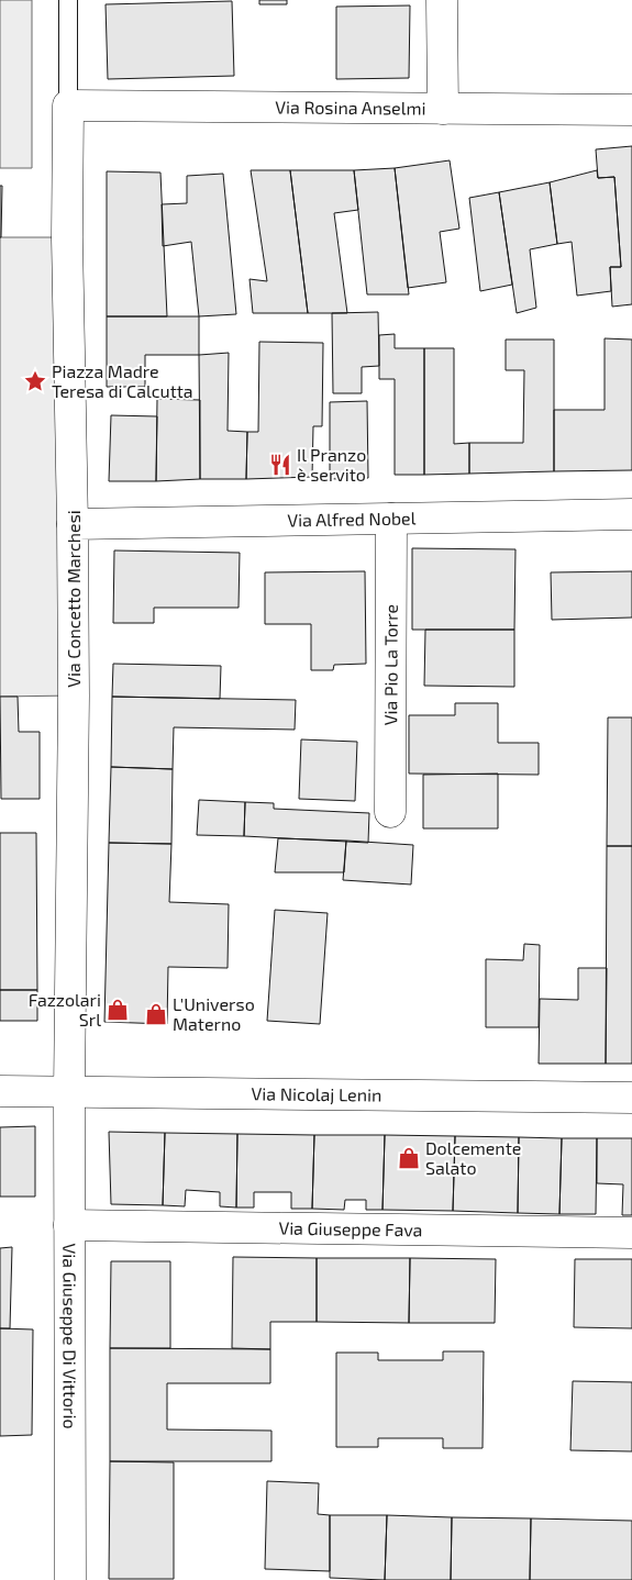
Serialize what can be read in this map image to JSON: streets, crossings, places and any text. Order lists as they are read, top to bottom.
{
  "streets": {
    "street": [
      "Via Rosina Anselmi",
      "Via Alfred Nobel",
      "Via Concetto Marchesi",
      "Via Pio La Torre",
      "Via Nicolaj Lenin",
      "Via Giuseppe Fava",
      "Via Giuseppe Di Vittorio"
    ]
  },
  "crossings": [
    ["Via Rosina Anselmi", "Via Concetto Marchesi"],
    ["Via Alfred Nobel", "Via Concetto Marchesi"],
    ["Via Alfred Nobel", "Via Pio La Torre"],
    ["Via Concetto Marchesi", "Via Nicolaj Lenin"],
    ["Via Concetto Marchesi", "Via Giuseppe Di Vittorio"],
    ["Via Nicolaj Lenin", "Via Giuseppe Di Vittorio"],
    ["Via Giuseppe Fava", "Via Giuseppe Di Vittorio"]
  ],
  "places": {
    "place": ["Piazza Madre Teresa di Calcutta"],
    "restaurant": ["Il Pranzo è servito"],
    "shop": ["Fazzolari Srl", "L'Universo Materno", "Dolcemente Salato"]
  }
}
